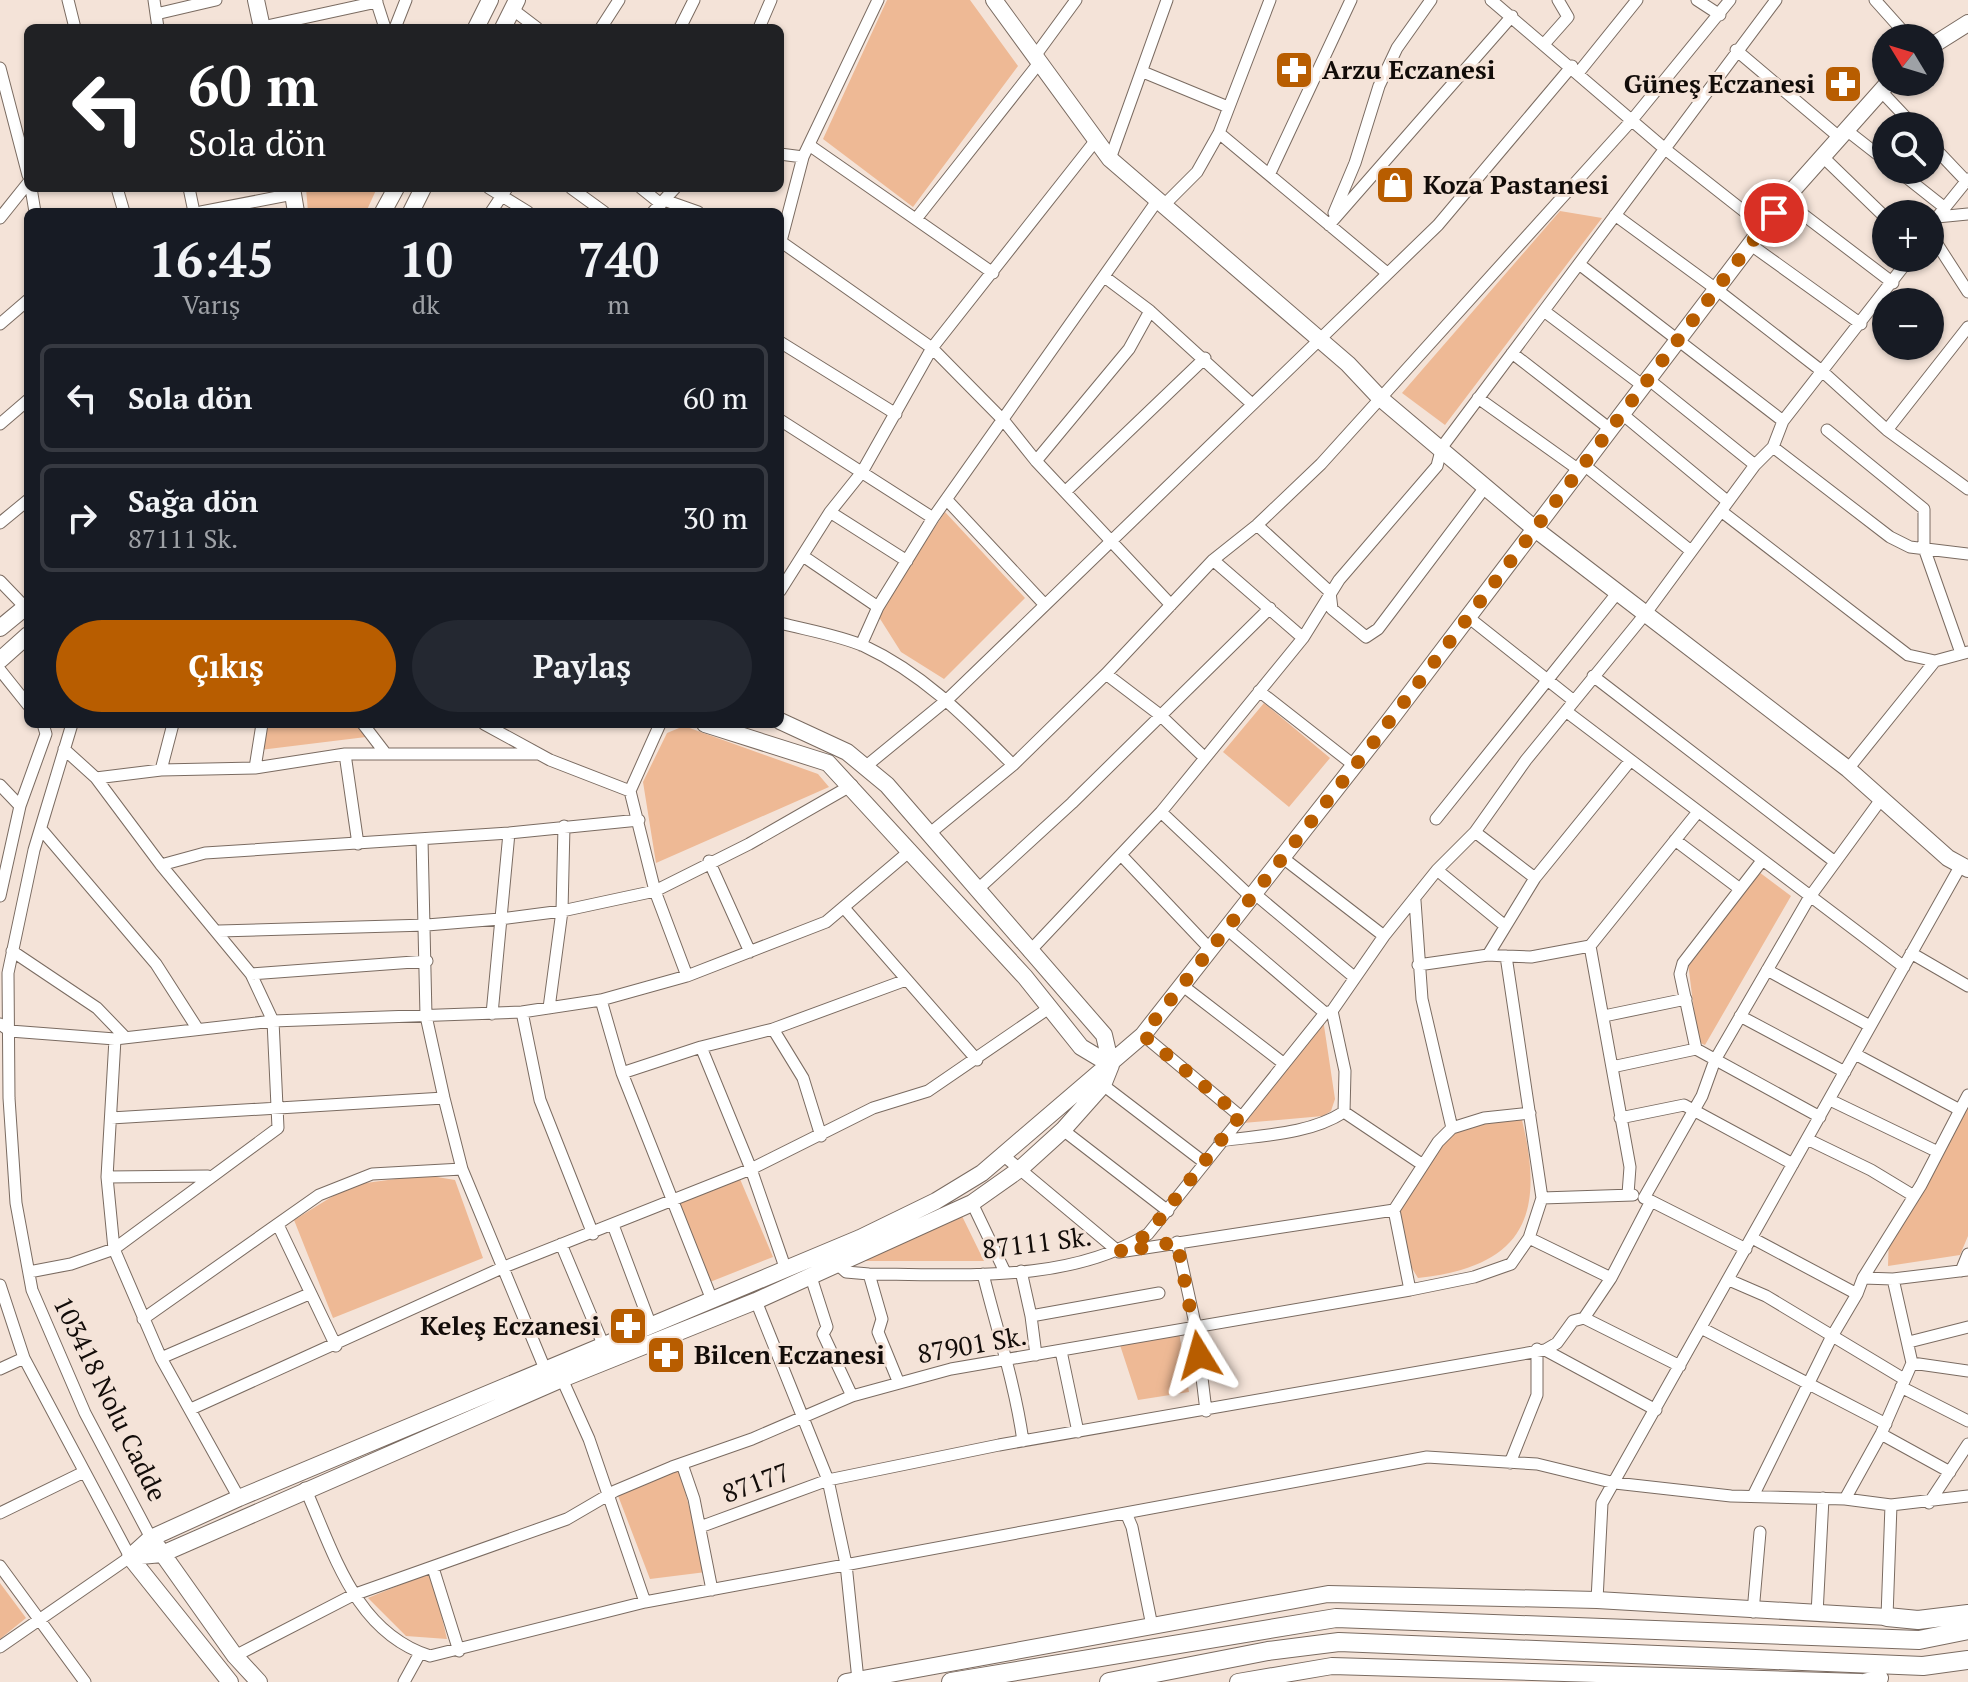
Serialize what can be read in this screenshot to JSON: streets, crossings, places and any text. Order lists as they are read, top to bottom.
{
  "streets": {
    "street": [
      "87111 Sk.",
      "87901 Sk.",
      "103418 Nolu Cadde",
      "87177"
    ]
  },
  "crossings": [
    ["87901 Sk.", "103418 Nolu Cadde"]
  ],
  "places": {
    "pharmacy": [
      "Arzu Eczanesi",
      "Güneş Eczanesi",
      "Keleş Eczanesi",
      "Bilcen Eczanesi"
    ],
    "shop": ["Koza Pastanesi"]
  },
  "north": "top left",
  "page": {
    "map_buttons": ["+", "−"],
    "turn": ["60 m", "Sola dön"],
    "eta": [
      "16:45",
      "Varış",
      "10",
      "dk",
      "740",
      "m"
    ],
    "list": [
      {
        "name": "Sola dön",
        "value": "60 m"
      },
      {
        "name": "Sağa dön",
        "note": "87111 Sk.",
        "value": "30 m"
      }
    ],
    "buttons": ["Çıkış", "Paylaş"]
  }
}
